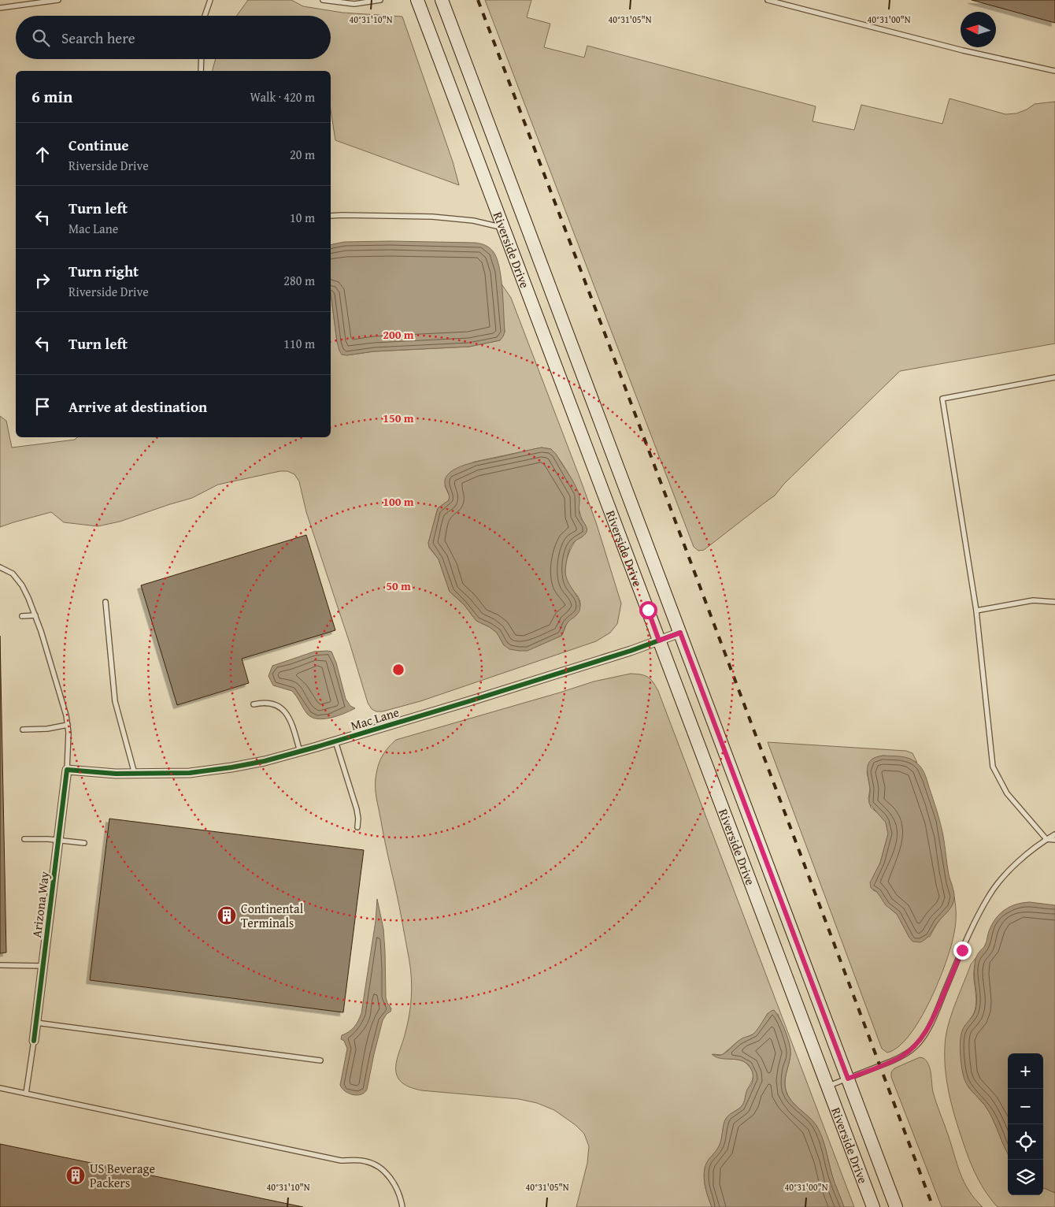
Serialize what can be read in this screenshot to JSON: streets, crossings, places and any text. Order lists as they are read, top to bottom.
{
  "streets": {
    "main road": ["Riverside Drive"],
    "street": ["Mac Lane", "Arizona Way"]
  },
  "crossings": [
    ["Riverside Drive", "Mac Lane"],
    ["Mac Lane", "Arizona Way"]
  ],
  "places": {
    "building": ["Continental Terminals", "US Beverage Packers"]
  },
  "north": "left",
  "page": {
    "search": "Search here",
    "heading": ["6 min", "Walk · 420 m"],
    "list": [
      ["Continue", "Riverside Drive", "20 m"],
      ["Turn left", "Mac Lane", "10 m"],
      ["Turn right", "Riverside Drive", "280 m"],
      ["Turn left", "110 m"],
      "Arrive at destination"
    ],
    "map_buttons": ["+", "−"]
  },
  "coordinates": ["40°31'10\"N", "40°31'05\"N", "40°31'00\"N"],
  "rings": [
    "200 m",
    "150 m",
    "100 m",
    "50 m"
  ]
}
